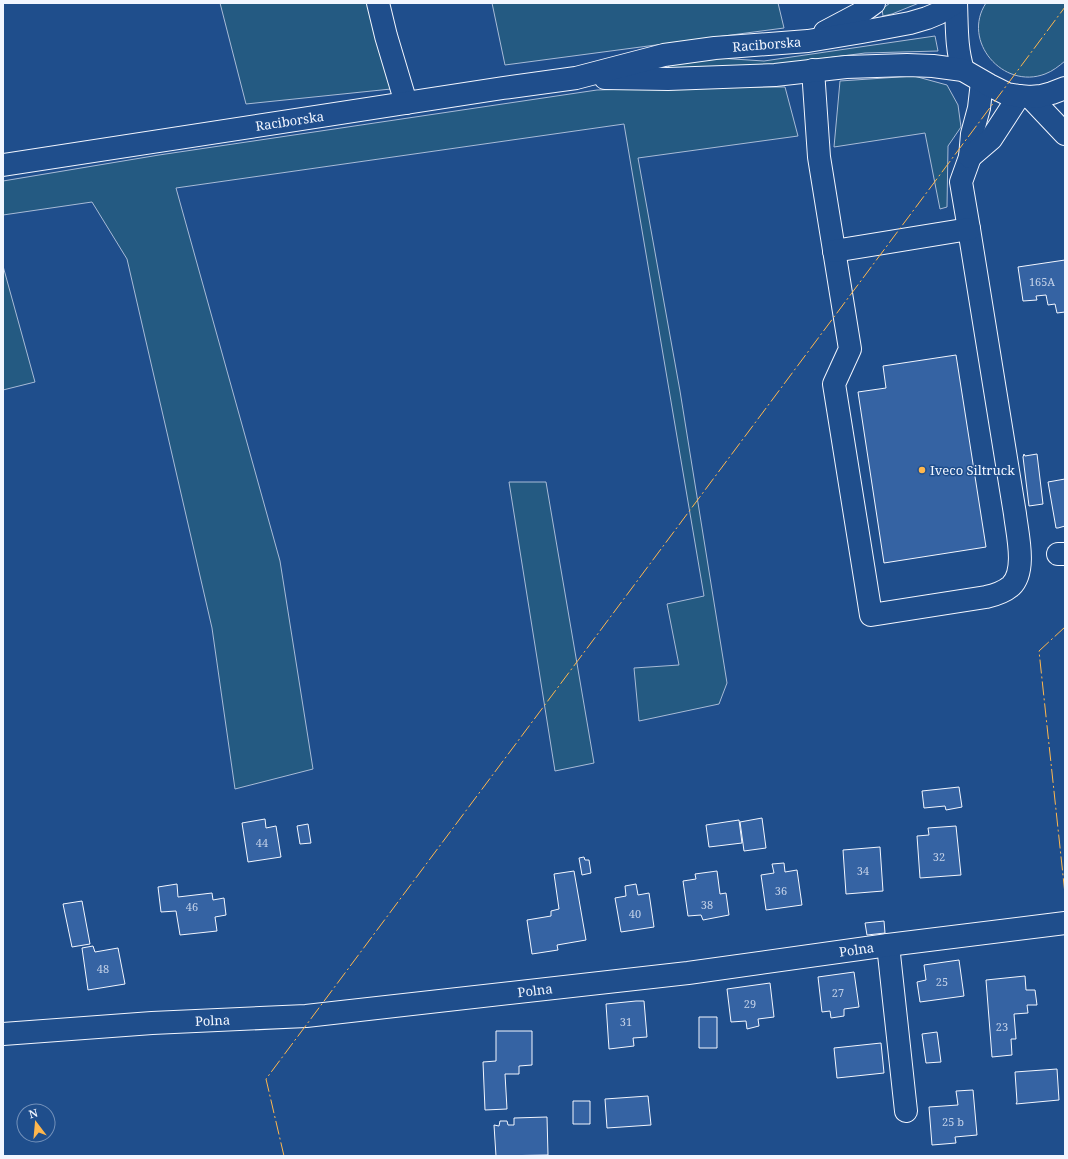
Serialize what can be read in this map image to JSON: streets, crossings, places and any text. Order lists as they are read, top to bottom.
{
  "streets": {
    "main road": ["Raciborska", "Polna"]
  },
  "places": ["Iveco Siltruck"],
  "house_numbers": [
    "165A",
    "44",
    "32",
    "34",
    "36",
    "38",
    "46",
    "40",
    "48",
    "25",
    "27",
    "29",
    "31",
    "23",
    "25 b"
  ],
  "north": "top"
}
